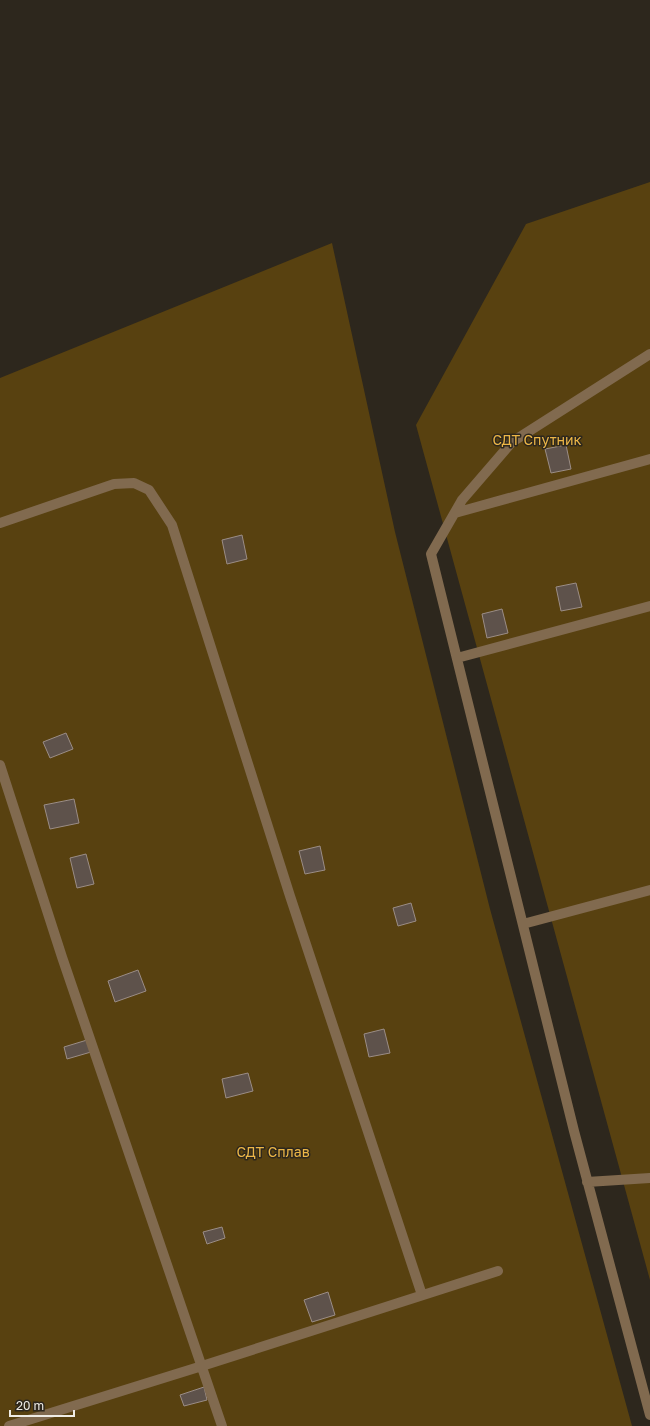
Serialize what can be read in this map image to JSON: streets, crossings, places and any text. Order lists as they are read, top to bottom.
{
  "parks": ["СДТ Спутник", "СДТ Сплав"],
  "scale_bar": "20 m"
}
